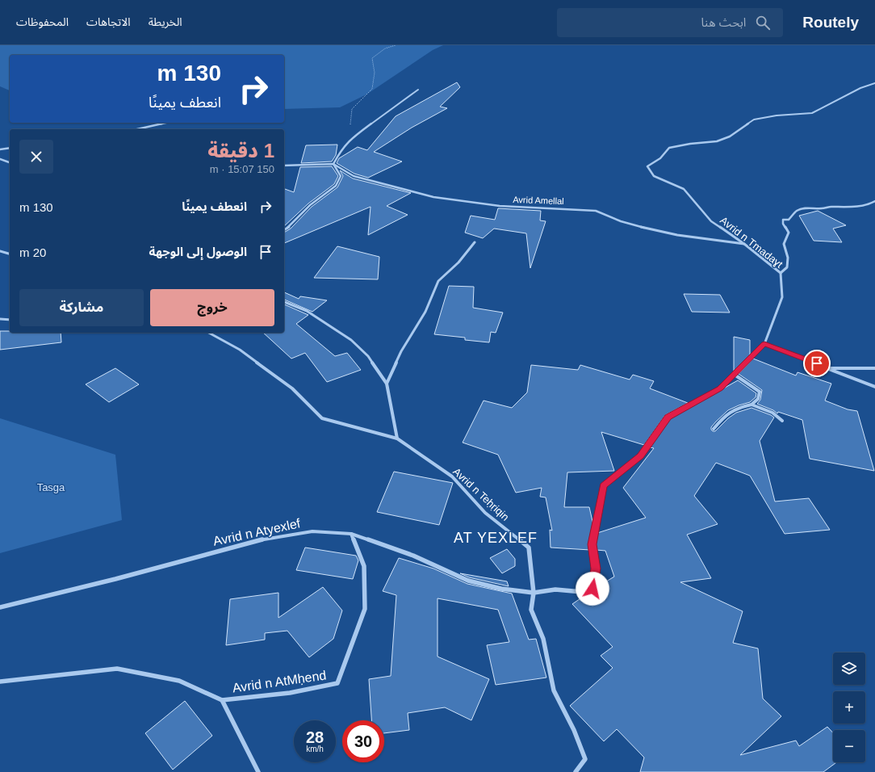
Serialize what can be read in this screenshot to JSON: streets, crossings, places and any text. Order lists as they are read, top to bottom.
{
  "streets": {
    "street": [
      "Avrid Amellal",
      "Avrid n Tmadaɣt",
      "Avrid n Teḥṛiqin",
      "Avrid n Atyexlef",
      "Avrid n AtMḥend"
    ]
  },
  "crossings": [
    ["Avrid Amellal", "Avrid n Tmadaɣt"],
    ["Avrid n Tmadaɣt", "Avrid n Teḥṛiqin"],
    ["Avrid n Tmadaɣt", "Avrid n Atyexlef"],
    ["Avrid n Teḥṛiqin", "Avrid n Atyexlef"],
    ["Avrid n Atyexlef", "Avrid n AtMḥend"]
  ],
  "districts": ["AT YEXLEF"],
  "parks": ["Tasga"],
  "page": {
    "header": "Routely",
    "search": "ابحث هنا",
    "nav": ["الخريطة", "الاتجاهات", "المحفوظات"],
    "turn": ["130 m", "انعطف يمينًا"],
    "heading": ["1 دقيقة", "150 m · 15:07"],
    "list": [
      {
        "name": "انعطف يمينًا",
        "value": "130 m"
      },
      {
        "name": "الوصول إلى الوجهة",
        "value": "20 m"
      }
    ],
    "buttons": ["خروج", "مشاركة"],
    "map_buttons": ["+", "−"],
    "speed": "28 km/h",
    "limit": "30"
  }
}
